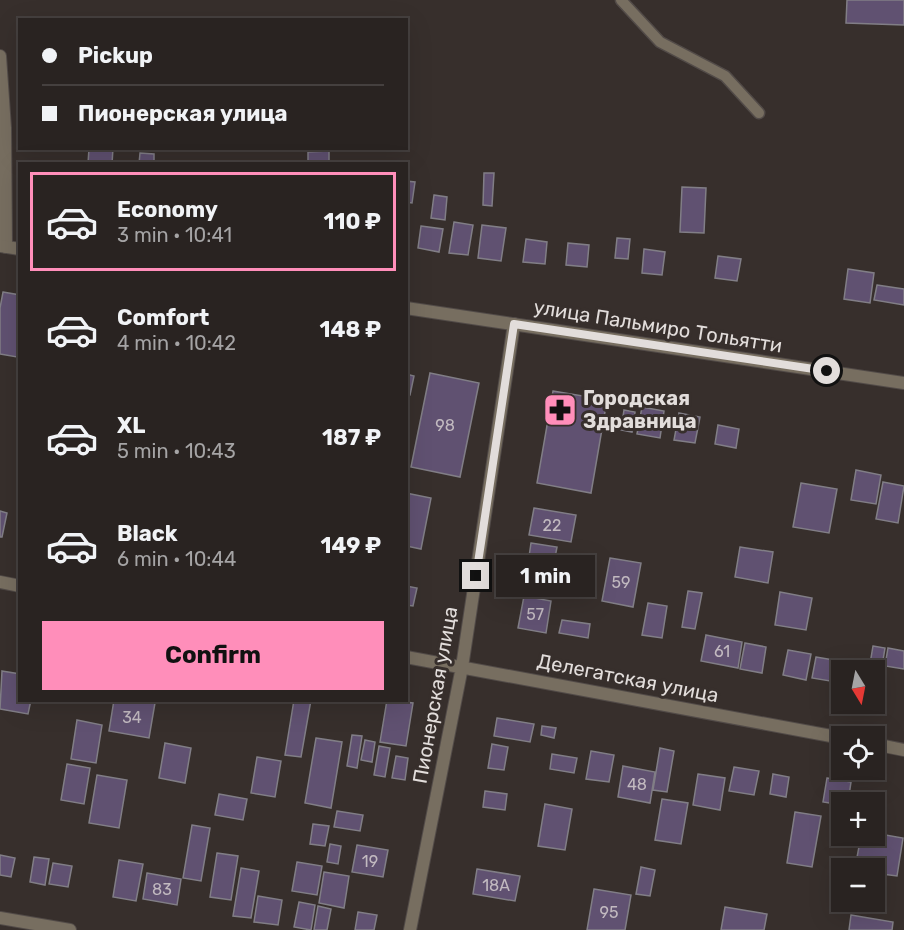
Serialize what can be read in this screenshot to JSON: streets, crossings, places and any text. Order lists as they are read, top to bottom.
{
  "streets": {
    "street": ["улица Пальмиро Тольятти", "Делегатская улица", "Пионерская улица"]
  },
  "crossings": [
    ["улица Пальмиро Тольятти", "Пионерская улица"],
    ["Делегатская улица", "Пионерская улица"]
  ],
  "places": {
    "pharmacy": ["Городская Здравница"]
  },
  "house_numbers": [
    "98",
    "22",
    "59",
    "57",
    "61",
    "34",
    "48",
    "19",
    "18А",
    "83",
    "95"
  ],
  "north": "bottom",
  "page": {
    "banner": ["Pickup", "Пионерская улица"],
    "list": [
      {
        "name": "Economy",
        "note": "3 min · 10:41",
        "value": "110 ₽"
      },
      {
        "name": "Comfort",
        "note": "4 min · 10:42",
        "value": "148 ₽"
      },
      {
        "name": "XL",
        "note": "5 min · 10:43",
        "value": "187 ₽"
      },
      {
        "name": "Black",
        "note": "6 min · 10:44",
        "value": "149 ₽"
      }
    ],
    "bubble": "1 min",
    "buttons": "Confirm",
    "map_buttons": ["+", "−"]
  }
}
